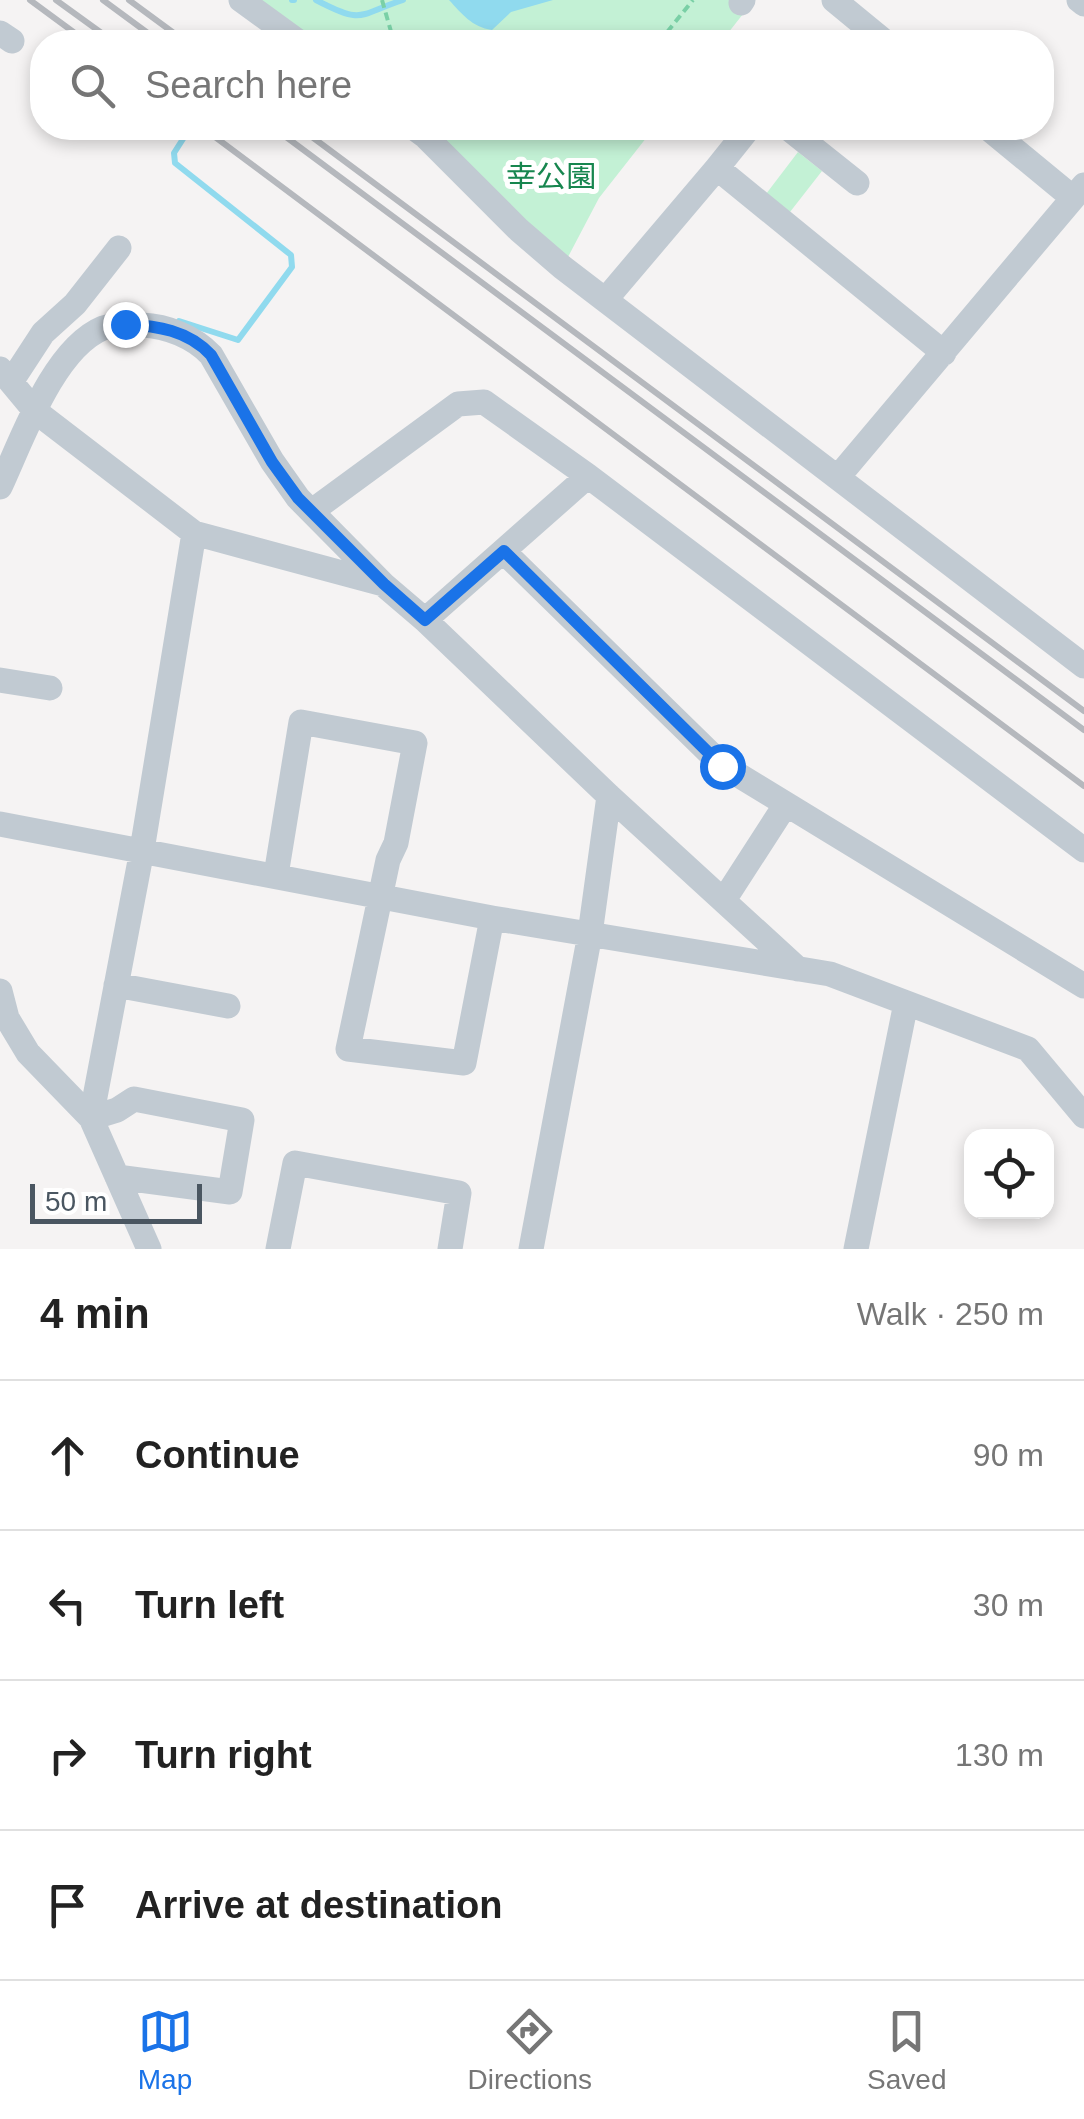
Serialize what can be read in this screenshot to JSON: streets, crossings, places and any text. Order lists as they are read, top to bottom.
{
  "parks": ["幸公園"],
  "scale_bar": "50 m",
  "page": {
    "search": "Search here",
    "scale": "50 m",
    "heading": ["4 min", "Walk · 250 m"],
    "list": [
      ["Continue", "90 m"],
      ["Turn left", "30 m"],
      ["Turn right", "130 m"],
      "Arrive at destination"
    ],
    "nav": ["Map", "Directions", "Saved"]
  }
}
